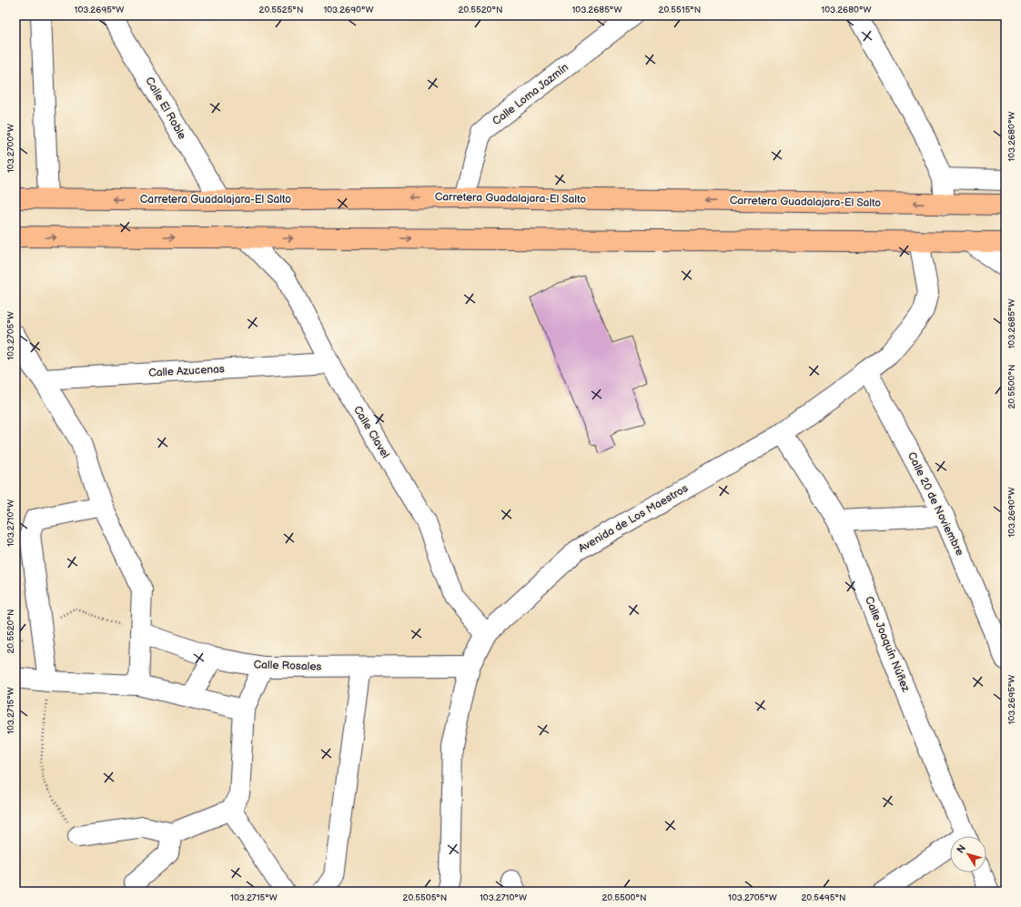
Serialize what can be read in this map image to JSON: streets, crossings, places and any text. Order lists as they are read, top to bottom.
{
  "streets": {
    "main road": ["Carretera Guadalajara-El Salto"],
    "street": [
      "Calle Loma Jazmín",
      "Calle El Roble",
      "Calle Azucenas",
      "Calle Clavel",
      "Calle 20 de Noviembre",
      "Avenida de Los Maestros",
      "Calle Joaquín Núñez",
      "Calle Rosales"
    ]
  },
  "crossings": [
    ["Calle Loma Jazmín", "Carretera Guadalajara-El Salto"],
    ["Calle El Roble", "Carretera Guadalajara-El Salto"],
    ["Calle Azucenas", "Calle Clavel"],
    ["Calle Clavel", "Avenida de Los Maestros"],
    ["Calle 20 de Noviembre", "Avenida de Los Maestros"],
    ["Avenida de Los Maestros", "Calle Joaquín Núñez"],
    ["Avenida de Los Maestros", "Calle Rosales"]
  ],
  "north": "top left",
  "coordinates": [
    "103.2695°W",
    "20.5525°N",
    "103.2690°W",
    "20.5520°N",
    "103.2685°W",
    "20.5515°N",
    "103.2680°W",
    "103.2700°W",
    "103.2705°W",
    "20.5500°N",
    "103.2710°W",
    "103.2715°W",
    "20.5505°N",
    "20.5495°N"
  ]
}
